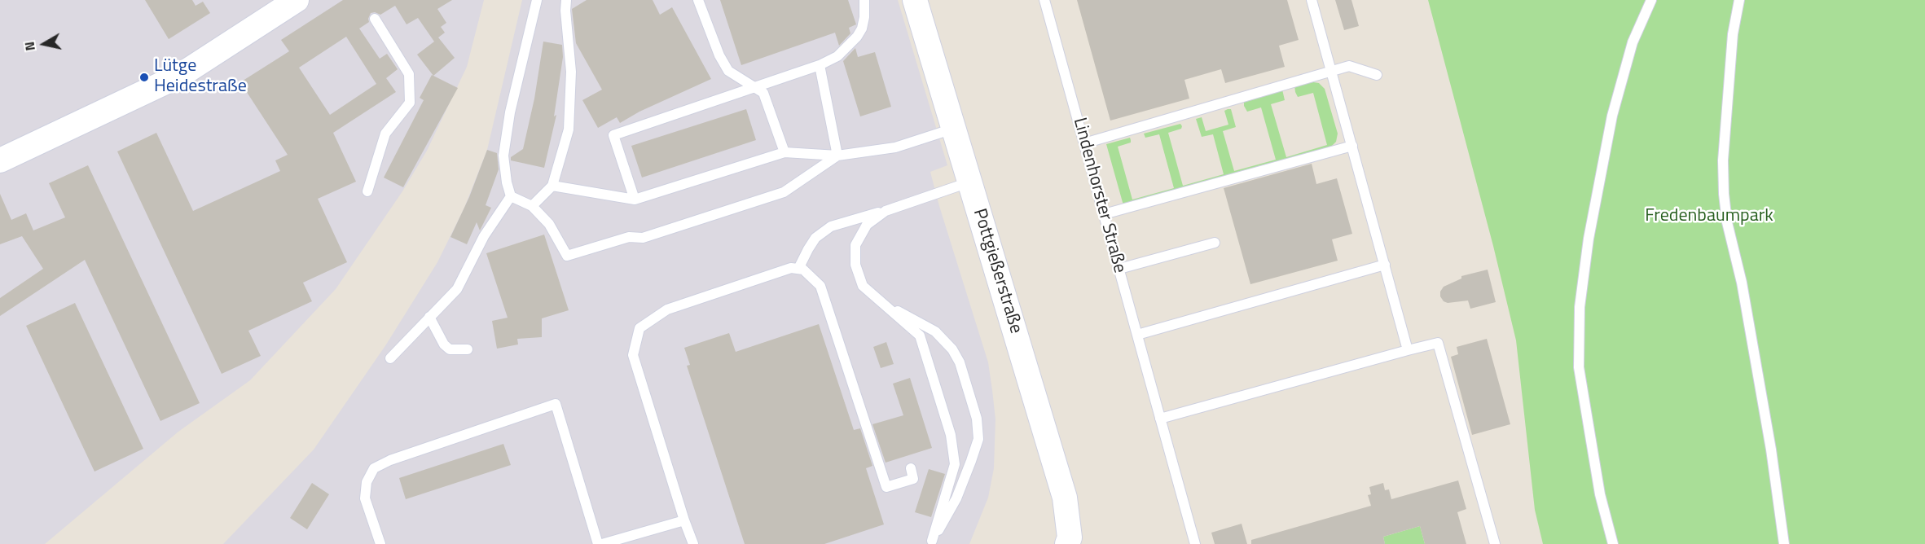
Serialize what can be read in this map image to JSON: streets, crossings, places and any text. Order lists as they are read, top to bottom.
{
  "streets": {
    "street": ["Pottgießerstraße"],
    "lane": ["Lindenhorster Straße"]
  },
  "parks": ["Fredenbaumpark"],
  "places": ["Lütge Heidestraße"],
  "north": "left"
}
